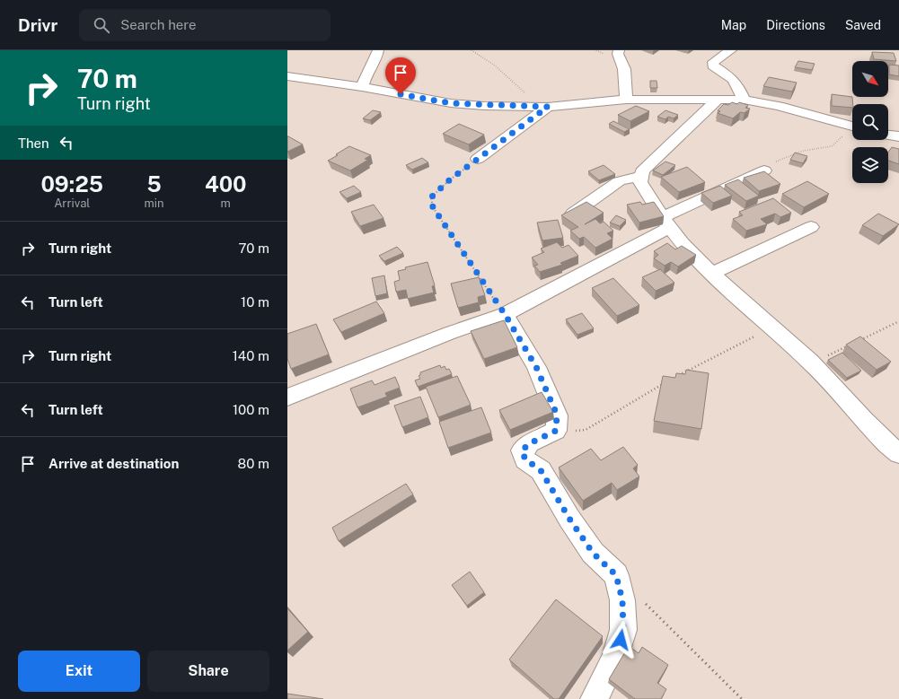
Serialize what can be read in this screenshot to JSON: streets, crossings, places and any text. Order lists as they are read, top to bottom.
{
  "north": "bottom right",
  "page": {
    "header": "Drivr",
    "search": "Search here",
    "nav": ["Map", "Directions", "Saved"],
    "turn": ["70 m", "Turn right"],
    "then": "Then",
    "eta": [
      "09:25",
      "Arrival",
      "5",
      "min",
      "400",
      "m"
    ],
    "list": [
      {
        "name": "Turn right",
        "value": "70 m"
      },
      {
        "name": "Turn left",
        "value": "10 m"
      },
      {
        "name": "Turn right",
        "value": "140 m"
      },
      {
        "name": "Turn left",
        "value": "100 m"
      },
      {
        "name": "Arrive at destination",
        "value": "80 m"
      }
    ],
    "buttons": ["Exit", "Share"]
  }
}
